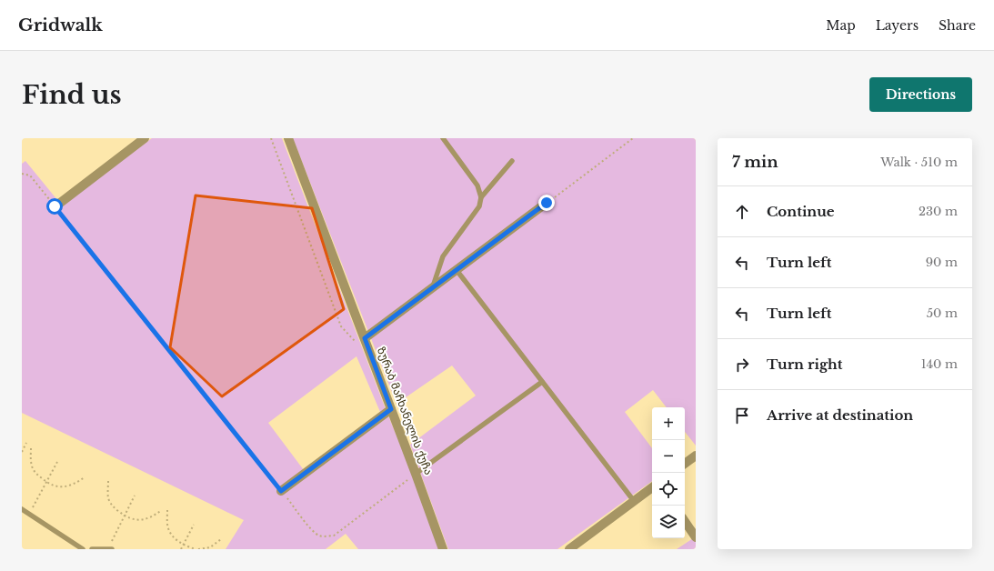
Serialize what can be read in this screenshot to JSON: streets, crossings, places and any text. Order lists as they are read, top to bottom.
{
  "streets": {
    "street": ["ზურაბ მაჩხანელის ქუჩა"]
  },
  "page": {
    "header": "Gridwalk",
    "nav": ["Map", "Layers", "Share"],
    "buttons": "Directions",
    "title": "Find us",
    "heading": ["7 min", "Walk · 510 m"],
    "list": [
      ["Continue", "230 m"],
      ["Turn left", "90 m"],
      ["Turn left", "50 m"],
      ["Turn right", "140 m"],
      "Arrive at destination"
    ],
    "map_buttons": ["+", "−"]
  }
}
